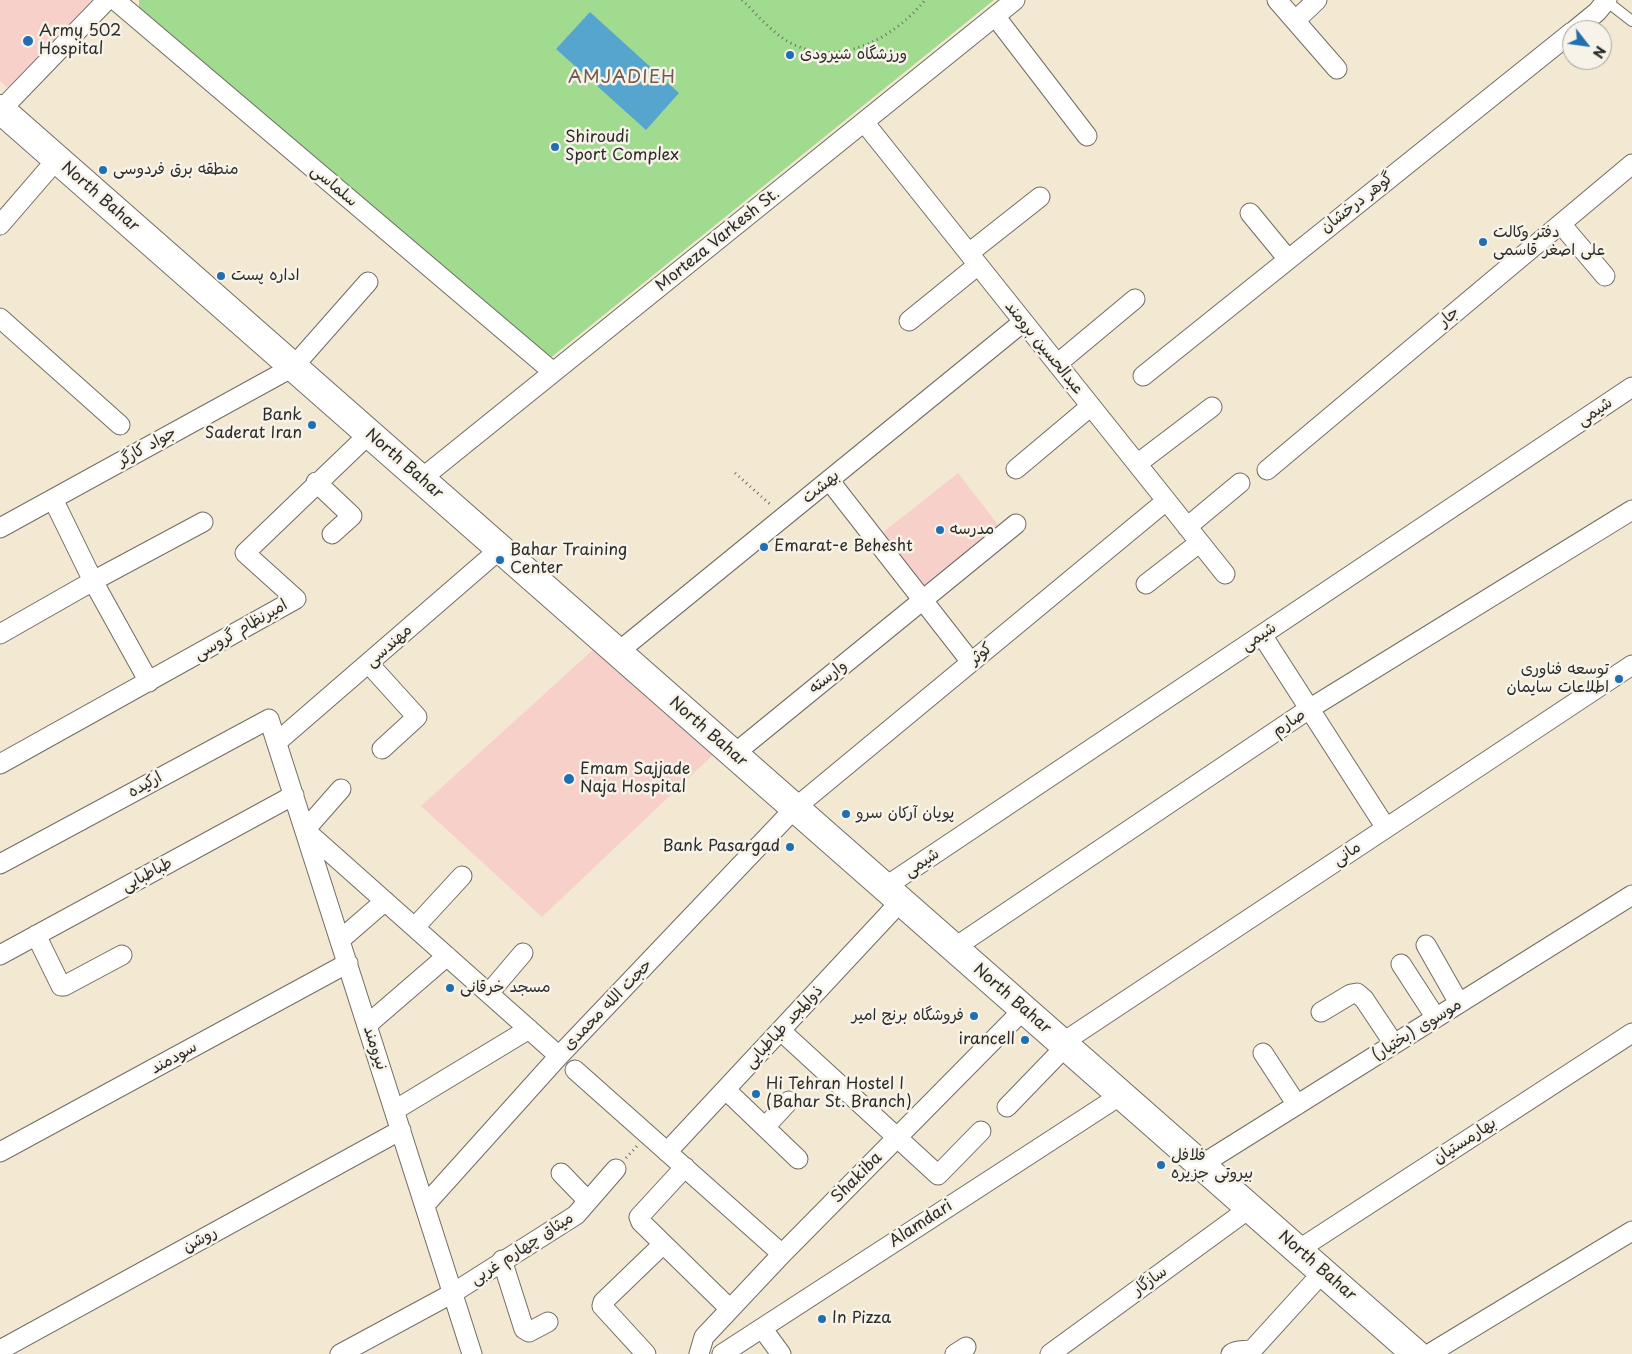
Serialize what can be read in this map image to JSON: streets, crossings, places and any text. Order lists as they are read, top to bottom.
{
  "streets": {
    "main road": ["North Bahar"],
    "street": [
      "سلماسی",
      "گوهر درخشان",
      "Morteza Varkesh St.",
      "جار",
      "عبدالحسین برومند",
      "شیمی",
      "جواد کارگر",
      "بهشت",
      "امیرنظام گروسی",
      "مهندسی",
      "کوثر",
      "وارسته",
      "صارم",
      "ارکیده",
      "مانی",
      "طباطبایی",
      "حجت الله محمدی",
      "ذوالمجد طباطبایی",
      "موسوی (بختیار)",
      "نیرومند",
      "سودمند",
      "بهارمستیان",
      "Shakiba",
      "Alamdari",
      "روشن",
      "میثاق چهارم غربی",
      "سازگار"
    ]
  },
  "crossings": [
    ["سلماسی", "Morteza Varkesh St."],
    ["North Bahar", "Morteza Varkesh St."],
    ["North Bahar", "شیمی"],
    ["North Bahar", "جواد کارگر"],
    ["North Bahar", "بهشت"],
    ["North Bahar", "امیرنظام گروسی"],
    ["North Bahar", "مهندسی"],
    ["North Bahar", "کوثر"],
    ["North Bahar", "وارسته"],
    ["North Bahar", "صارم"],
    ["North Bahar", "مانی"],
    ["North Bahar", "حجت الله محمدی"],
    ["North Bahar", "ذوالمجد طباطبایی"],
    ["North Bahar", "موسوی (بختیار)"],
    ["North Bahar", "بهارمستیان"],
    ["North Bahar", "Shakiba"],
    ["North Bahar", "Alamdari"],
    ["North Bahar", "سازگار"],
    ["Morteza Varkesh St.", "عبدالحسین برومند"],
    ["عبدالحسین برومند", "بهشت"],
    ["عبدالحسین برومند", "کوثر"],
    ["شیمی", "ذوالمجد طباطبایی"],
    ["مهندسی", "ارکیده"],
    ["مهندسی", "نیرومند"],
    ["کوثر", "حجت الله محمدی"],
    ["ارکیده", "نیرومند"],
    ["طباطبایی", "نیرومند"],
    ["حجت الله محمدی", "نیرومند"],
    ["نیرومند", "سودمند"],
    ["نیرومند", "روشن"],
    ["نیرومند", "میثاق چهارم غربی"]
  ],
  "districts": ["AMJADIEH"],
  "places": [
    "Army 502 Hospital",
    "ورزشگاه شیرودی",
    "Shiroudi Sport Complex",
    "منطقه برق فردوسی",
    "دفتر وکالت علی اصغر قاسمی",
    "اداره پست",
    "Bank Saderat Iran",
    "مدرسه",
    "Emarat-e Behesht",
    "Bahar Training Center",
    "توسعه فناوری اطلاعات سایمان",
    "Emam Sajjade Naja Hospital",
    "پویان آرکان سرو",
    "Bank Pasargad",
    "مسجد خرقانی",
    "فروشگاه برنج امیر",
    "irancell",
    "Hi Tehran Hostel I (Bahar St. Branch)",
    "فلافل بیروتی جزیره",
    "In Pizza"
  ],
  "north": "bottom right"
}
